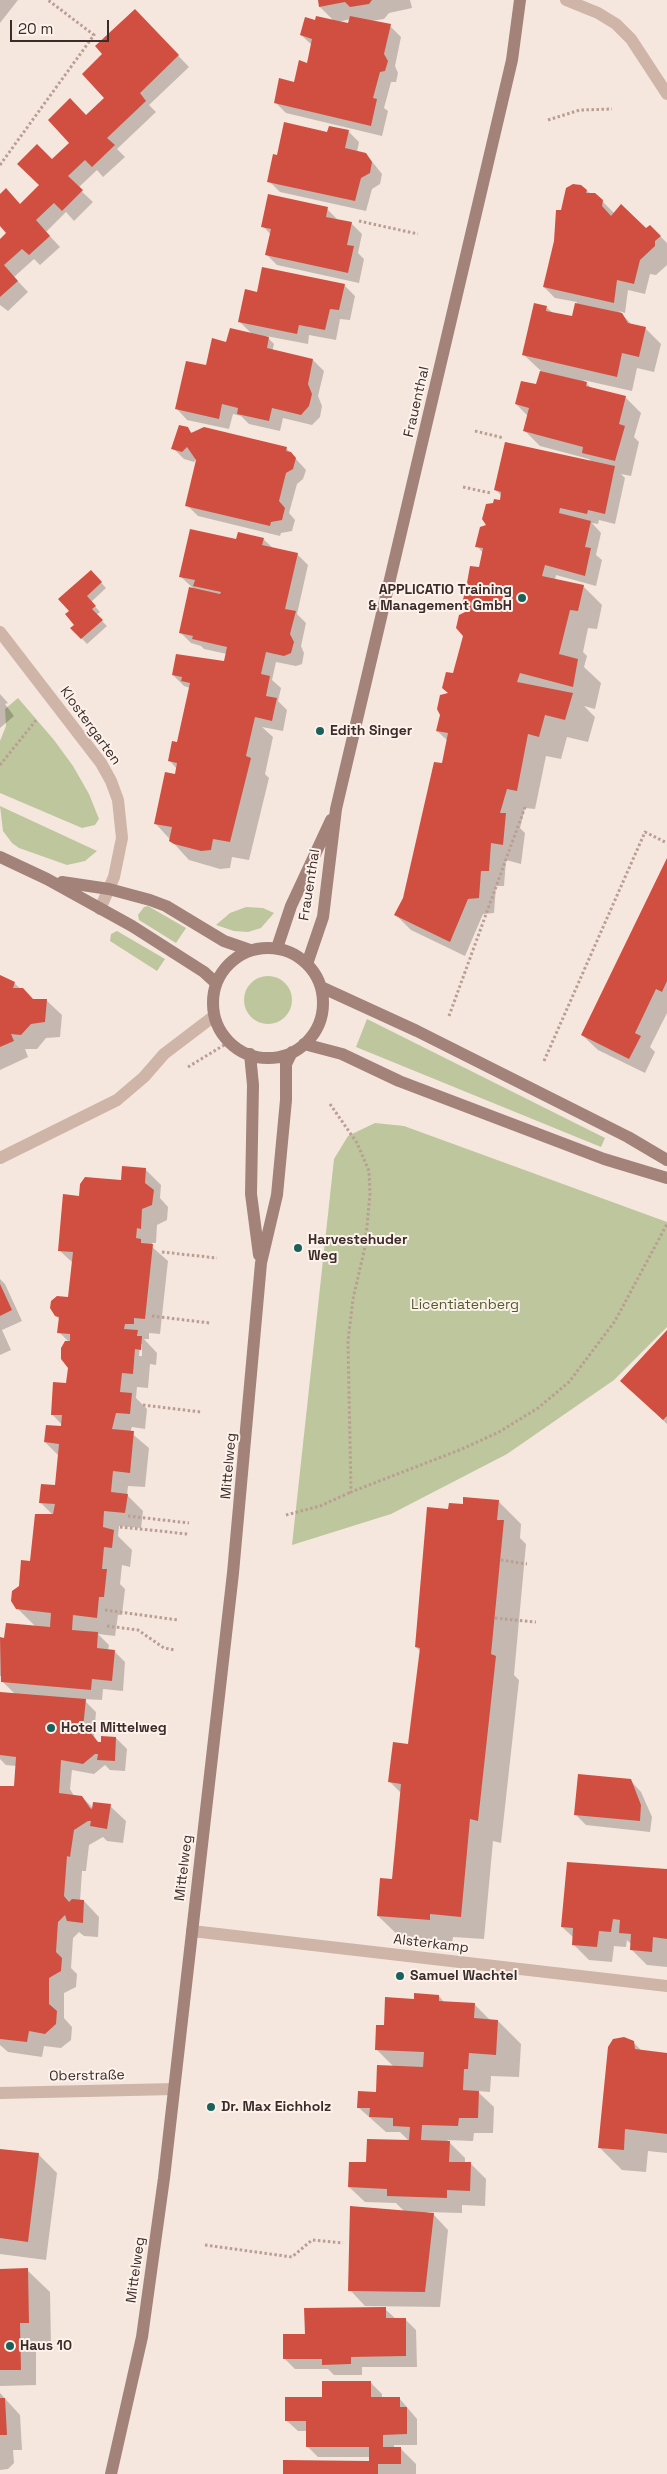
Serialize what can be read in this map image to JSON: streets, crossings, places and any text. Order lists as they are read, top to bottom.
{
  "streets": {
    "street": [
      "Frauenthal",
      "Klostergarten",
      "Mittelweg",
      "Alsterkamp",
      "Oberstraße"
    ]
  },
  "crossings": [
    ["Frauenthal", "Mittelweg"],
    ["Mittelweg", "Alsterkamp"],
    ["Mittelweg", "Oberstraße"]
  ],
  "parks": ["Licentiatenberg"],
  "places": [
    "APPLICATIO Training & Management GmbH",
    "Edith Singer",
    "Harvestehuder Weg",
    "Hotel Mittelweg",
    "Samuel Wachtel",
    "Dr. Max Eichholz",
    "Haus 10"
  ],
  "scale_bar": "20 m"
}
